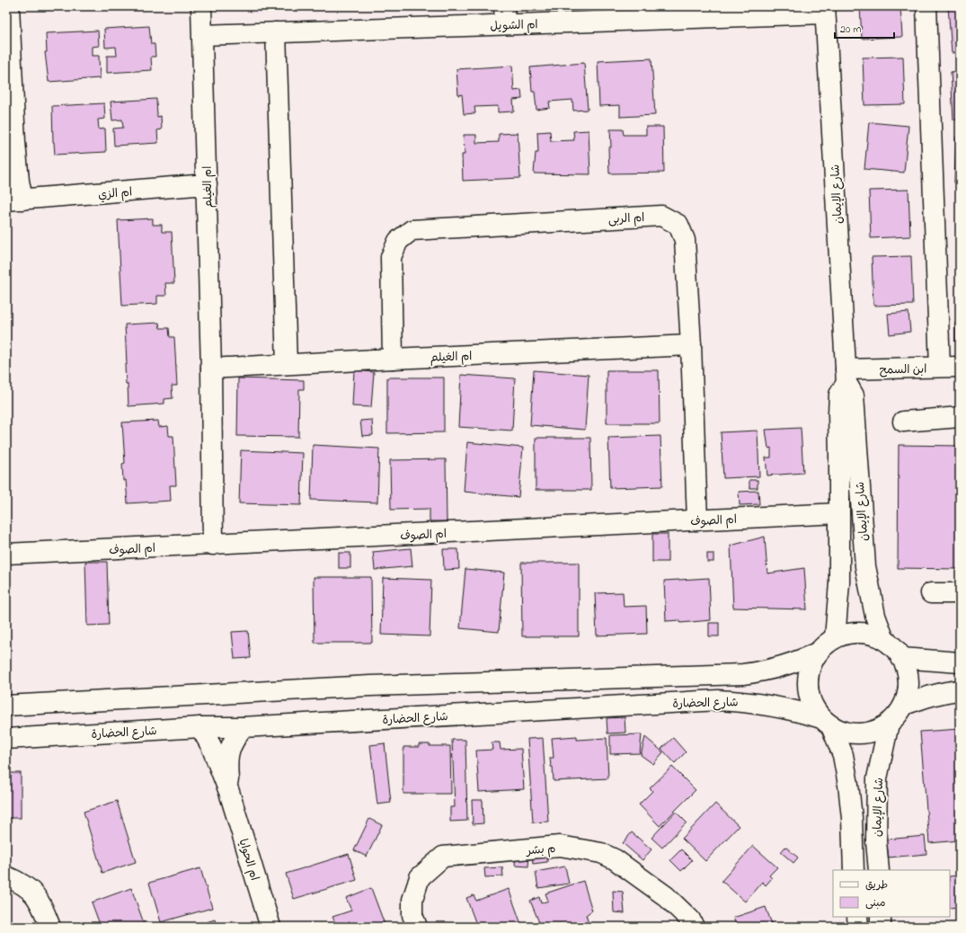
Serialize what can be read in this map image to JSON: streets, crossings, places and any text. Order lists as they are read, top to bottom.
{
  "streets": {
    "street": [
      "ام الشويل",
      "ام الغيلم",
      "ام الزي",
      "شارع الإيمان",
      "ام الربى",
      "ابن السمح",
      "ام الصوف",
      "شارع الحضارة",
      "م بشر",
      "ام الحوايا"
    ]
  },
  "crossings": [
    ["ام الشويل", "ام الغيلم"],
    ["ام الشويل", "شارع الإيمان"],
    ["ام الغيلم", "ام الزي"],
    ["ام الغيلم", "ام الربى"],
    ["ام الغيلم", "ام الصوف"],
    ["شارع الإيمان", "ابن السمح"],
    ["شارع الإيمان", "ام الصوف"],
    ["شارع الإيمان", "شارع الحضارة"],
    ["ام الربى", "ام الصوف"],
    ["شارع الحضارة", "ام الحوايا"]
  ],
  "legend": ["طريق", "مبنى"],
  "scale_bar": "20 m"
}
